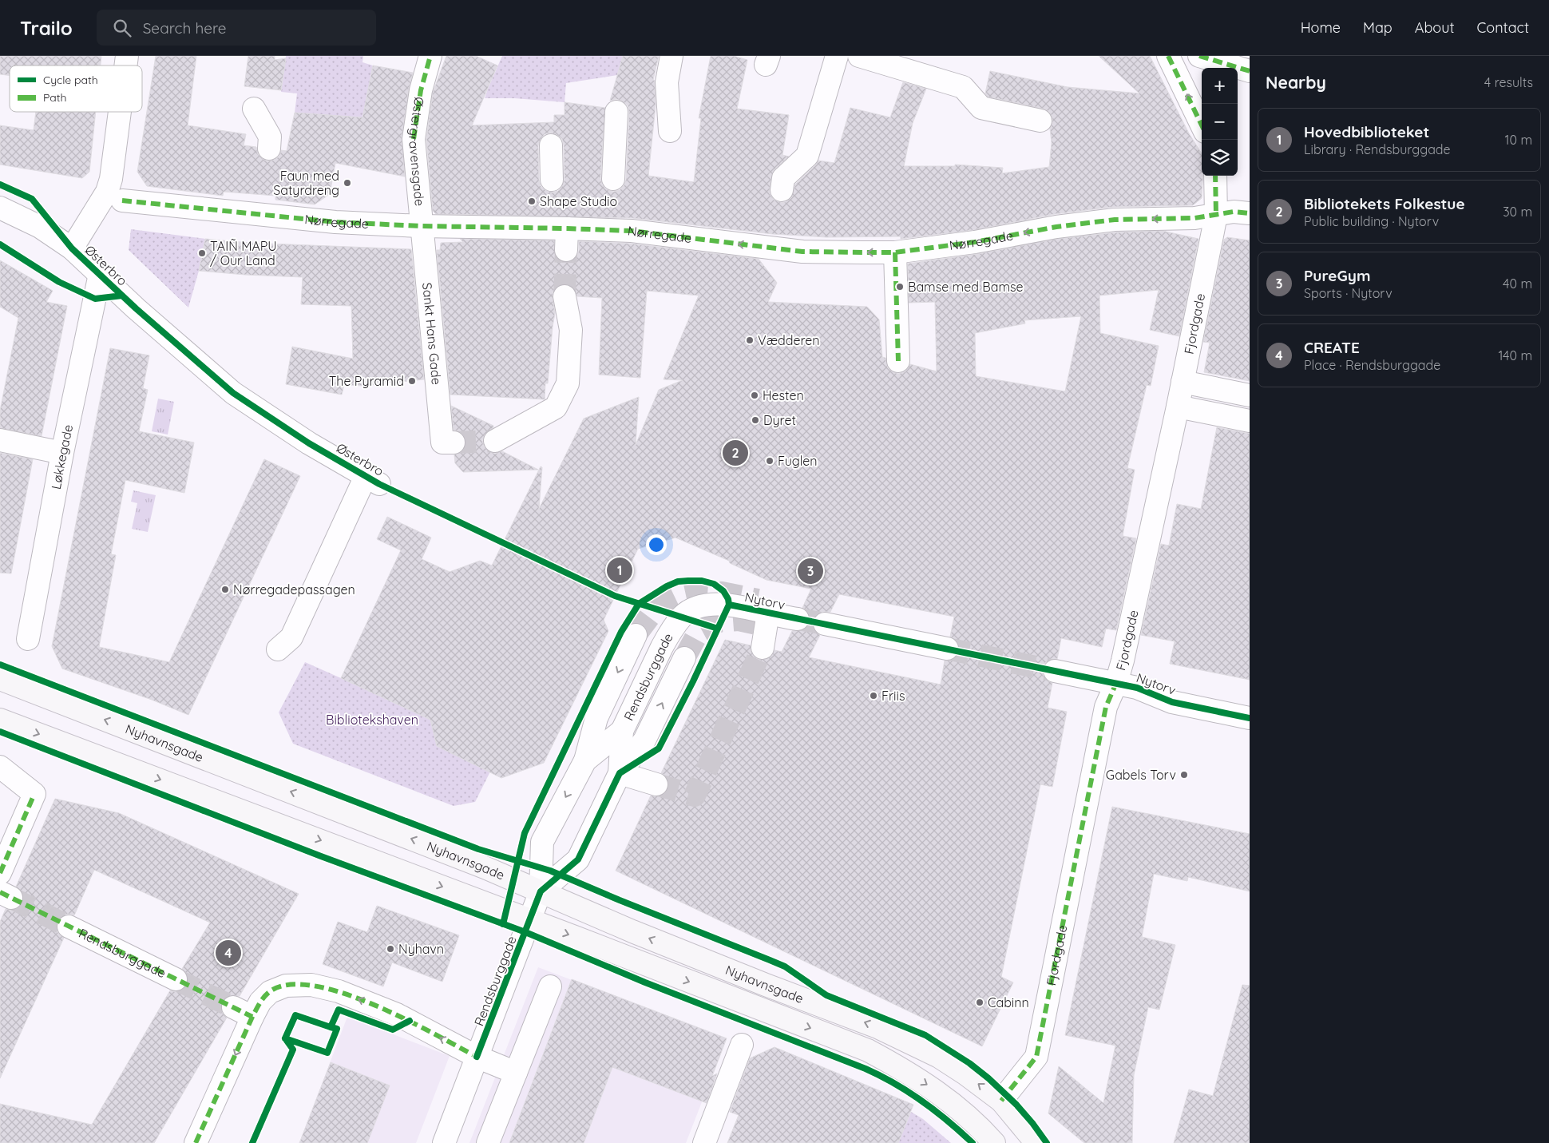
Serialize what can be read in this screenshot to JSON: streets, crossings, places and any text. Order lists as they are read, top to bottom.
{
  "streets": {
    "main road": ["Nyhavnsgade"],
    "street": [
      "Østergravensgade",
      "Nørregade",
      "Østerbro",
      "Fjordgade",
      "Sankt Hans Gade",
      "Løkkegade",
      "Nytorv",
      "Rendsburggade"
    ]
  },
  "crossings": [
    ["Østergravensgade", "Nørregade"],
    ["Østergravensgade", "Sankt Hans Gade"],
    ["Nørregade", "Fjordgade"],
    ["Nørregade", "Sankt Hans Gade"],
    ["Østerbro", "Løkkegade"],
    ["Fjordgade", "Nytorv"],
    ["Fjordgade", "Nyhavnsgade"],
    ["Nytorv", "Rendsburggade"],
    ["Rendsburggade", "Nyhavnsgade"]
  ],
  "parks": ["Bibliotekshaven"],
  "places": [
    "Faun med Satyrdreng",
    "Shape Studio",
    "TAIÑ MAPU / Our Land",
    "Bamse med Bamse",
    "Vædderen",
    "The Pyramid",
    "Hesten",
    "Dyret",
    "Fuglen",
    "Nørregadepassagen",
    "Friis",
    "Gabels Torv",
    "Nyhavn",
    "Cabinn"
  ],
  "legend": ["Cycle path", "Path"],
  "page": {
    "header": "Trailo",
    "search": "Search here",
    "nav": [
      "Home",
      "Map",
      "About",
      "Contact"
    ],
    "heading": ["Nearby", "4 results"],
    "map_buttons": ["+", "−"],
    "list": [
      {
        "mark": "1",
        "name": "Hovedbiblioteket",
        "note": "Library · Rendsburggade",
        "value": "10 m"
      },
      {
        "mark": "2",
        "name": "Bibliotekets Folkestue",
        "note": "Public building · Nytorv",
        "value": "30 m"
      },
      {
        "mark": "3",
        "name": "PureGym",
        "note": "Sports · Nytorv",
        "value": "40 m"
      },
      {
        "mark": "4",
        "name": "CREATE",
        "note": "Place · Rendsburggade",
        "value": "140 m"
      }
    ],
    "pins": [
      "2",
      "1",
      "3",
      "4"
    ]
  }
}
